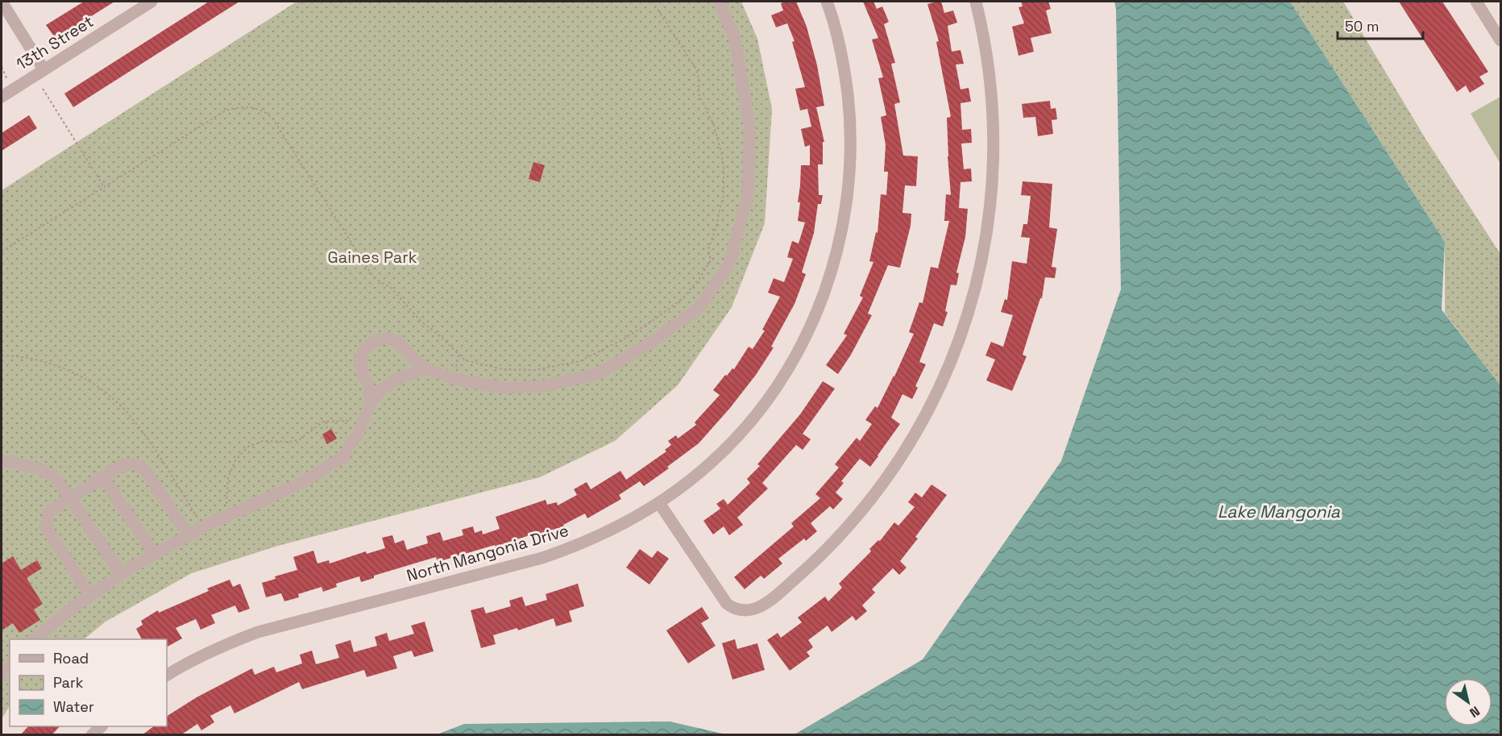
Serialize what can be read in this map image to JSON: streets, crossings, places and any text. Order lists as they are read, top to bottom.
{
  "streets": {
    "street": ["13th Street", "North Mangonia Drive"]
  },
  "water": ["Lake Mangonia"],
  "parks": ["Gaines Park"],
  "legend": ["Road", "Park", "Water"],
  "scale_bar": "50 m",
  "north": "bottom right"
}
